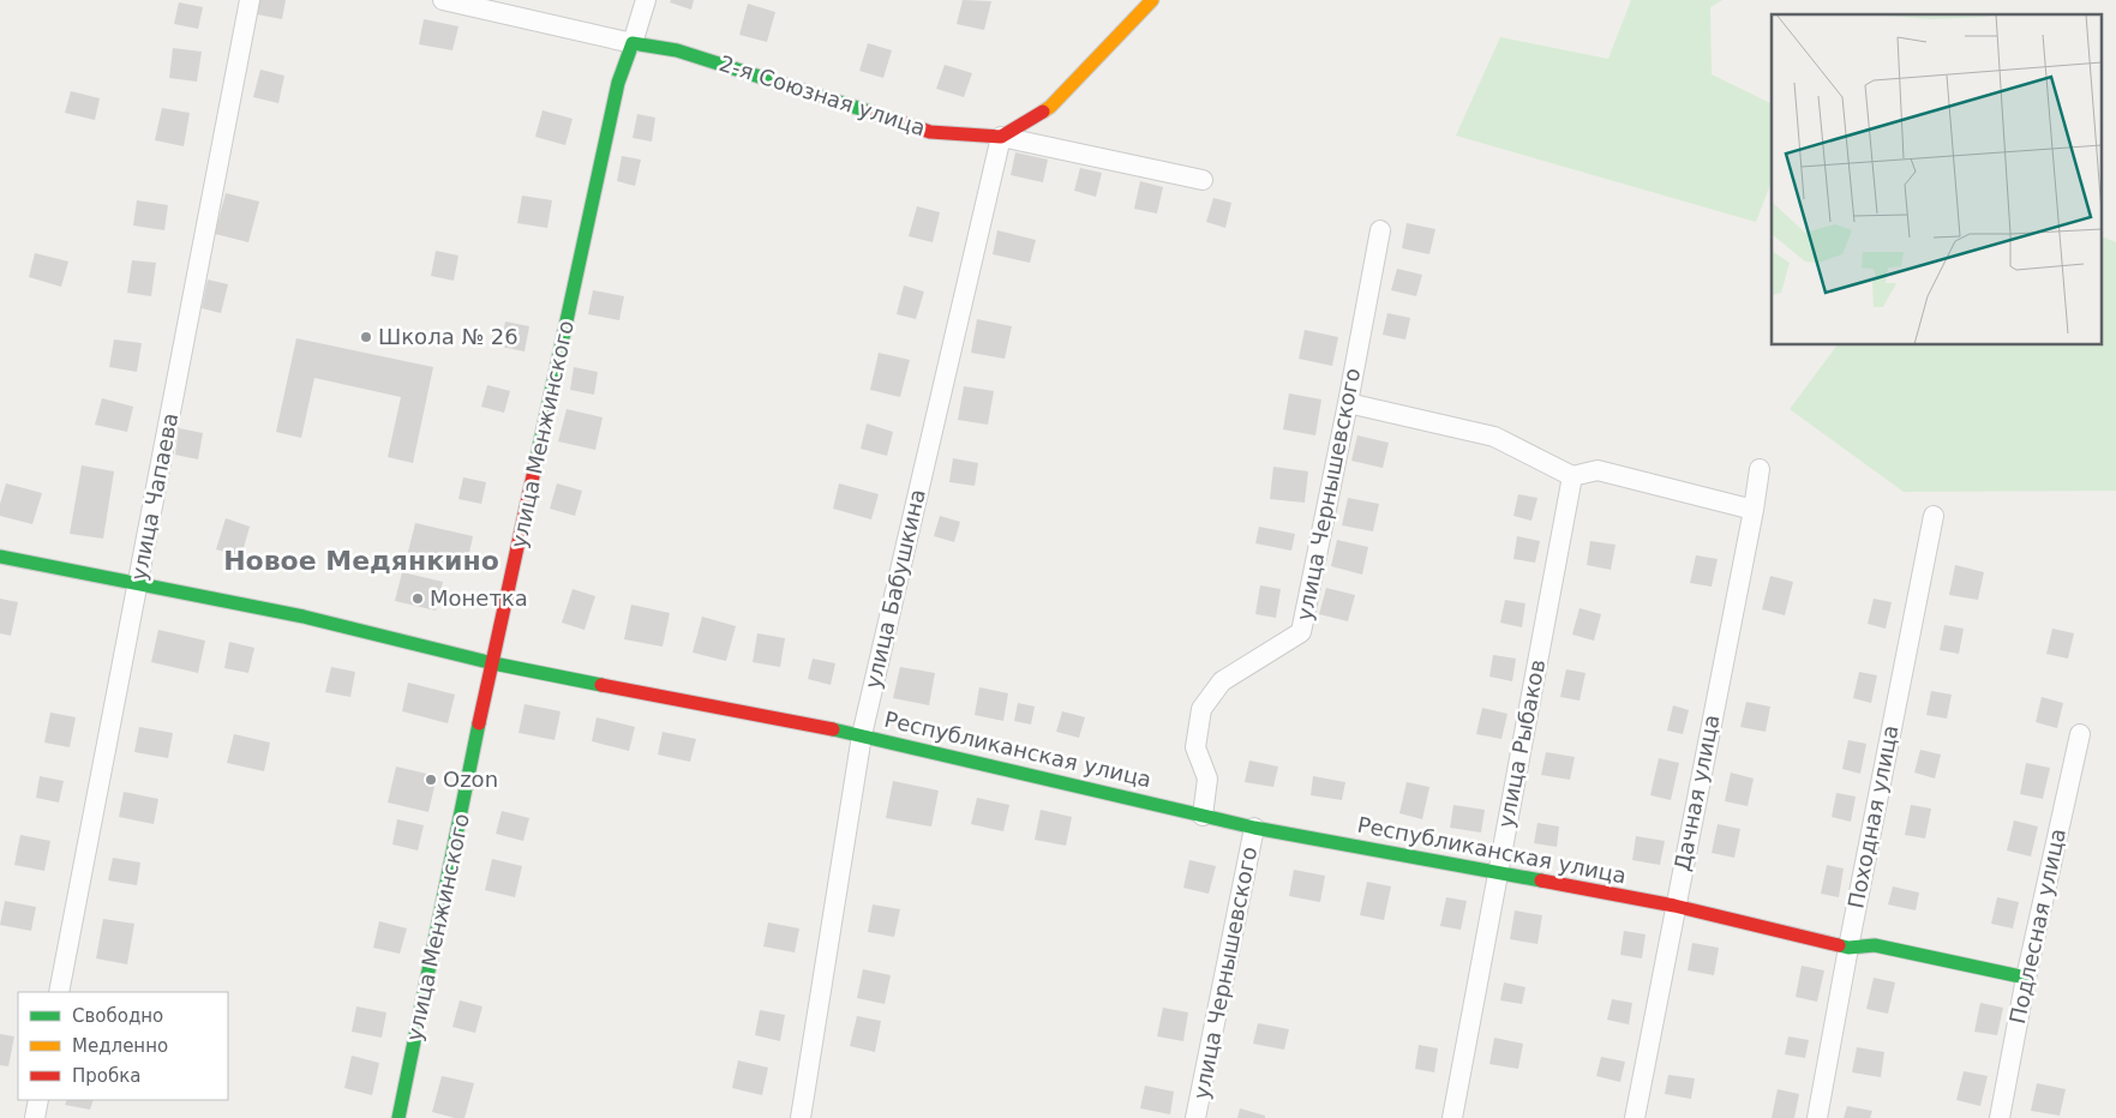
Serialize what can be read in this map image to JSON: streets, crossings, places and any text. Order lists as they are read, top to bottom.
{
  "streets": {
    "street": [
      "2-я Союзная улица",
      "улица Менжинского",
      "улица Чернышевского",
      "улица Чапаева",
      "улица Бабушкина",
      "улица Рыбаков",
      "Республиканская улица",
      "Дачная улица",
      "Походная улица",
      "Подлесная улица"
    ]
  },
  "crossings": [
    ["2-я Союзная улица", "улица Менжинского"],
    ["2-я Союзная улица", "улица Бабушкина"],
    ["улица Менжинского", "Республиканская улица"],
    ["улица Чернышевского", "Республиканская улица"],
    ["улица Чапаева", "Республиканская улица"],
    ["улица Бабушкина", "Республиканская улица"],
    ["улица Рыбаков", "Республиканская улица"],
    ["Республиканская улица", "Дачная улица"],
    ["Республиканская улица", "Походная улица"],
    ["Республиканская улица", "Подлесная улица"]
  ],
  "districts": ["Новое Медянкино"],
  "places": ["Школа № 26", "Монетка", "Ozon"],
  "legend": ["Свободно", "Медленно", "Пробка"]
}
